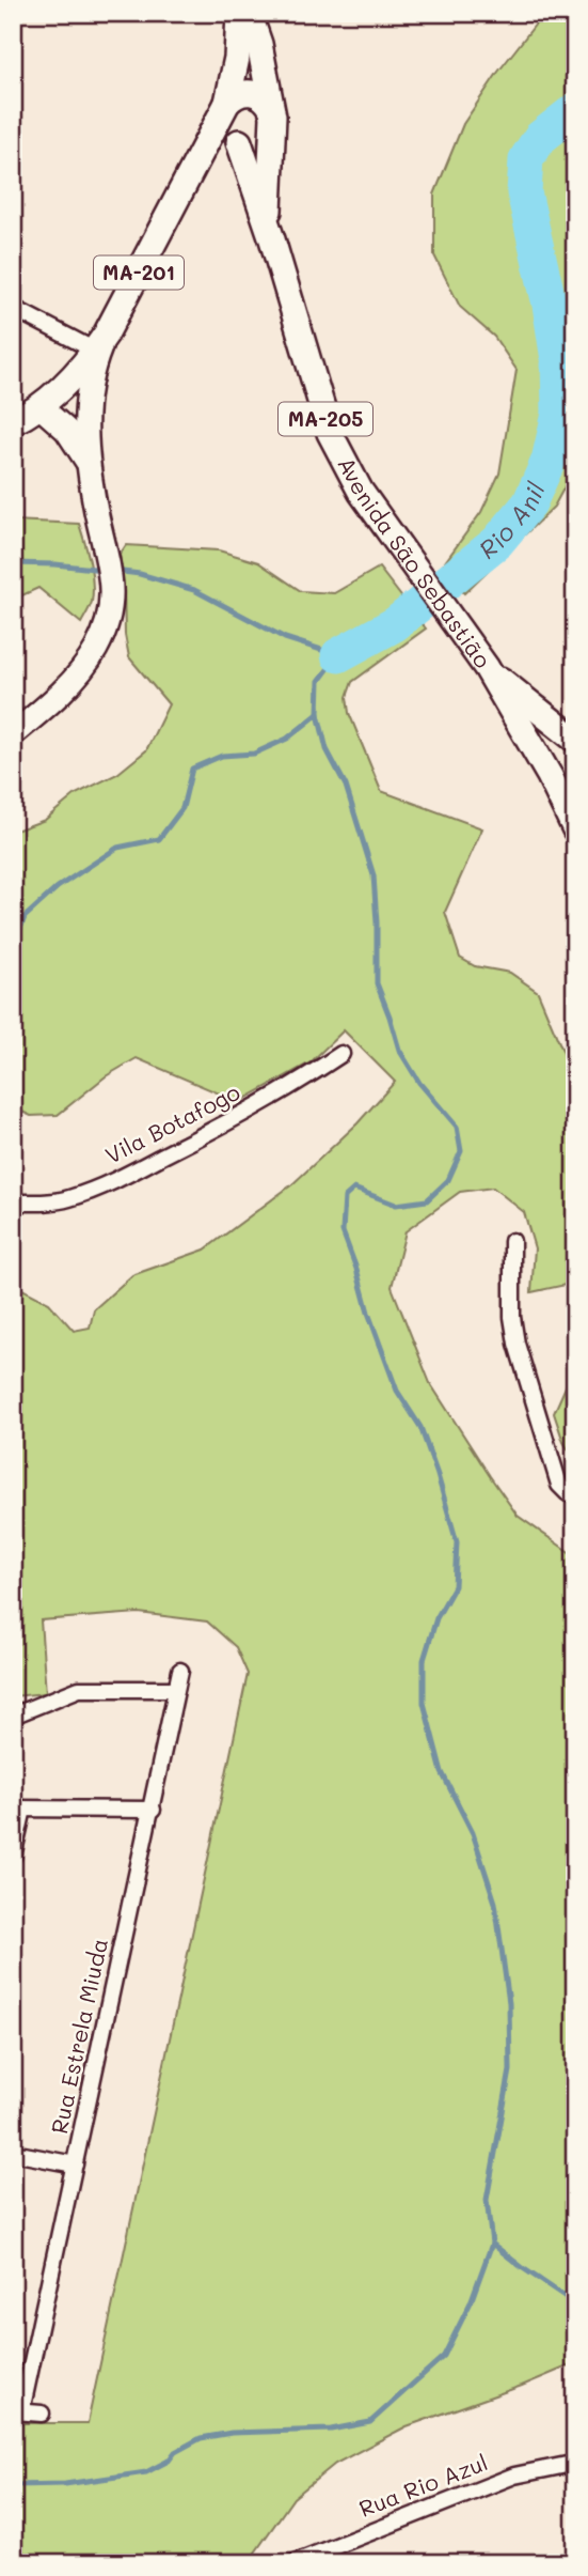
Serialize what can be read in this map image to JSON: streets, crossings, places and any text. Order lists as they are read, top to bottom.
{
  "streets": {
    "main road": ["MA-201", "MA-205", "Avenida São Sebastião"],
    "street": ["Vila Botafogo", "Rua Estrela Miuda", "Rua Rio Azul"]
  },
  "crossings": [
    ["MA-201", "MA-205"],
    ["MA-201", "Avenida São Sebastião"],
    ["MA-205", "Avenida São Sebastião"]
  ],
  "water": ["Rio Anil"]
}
